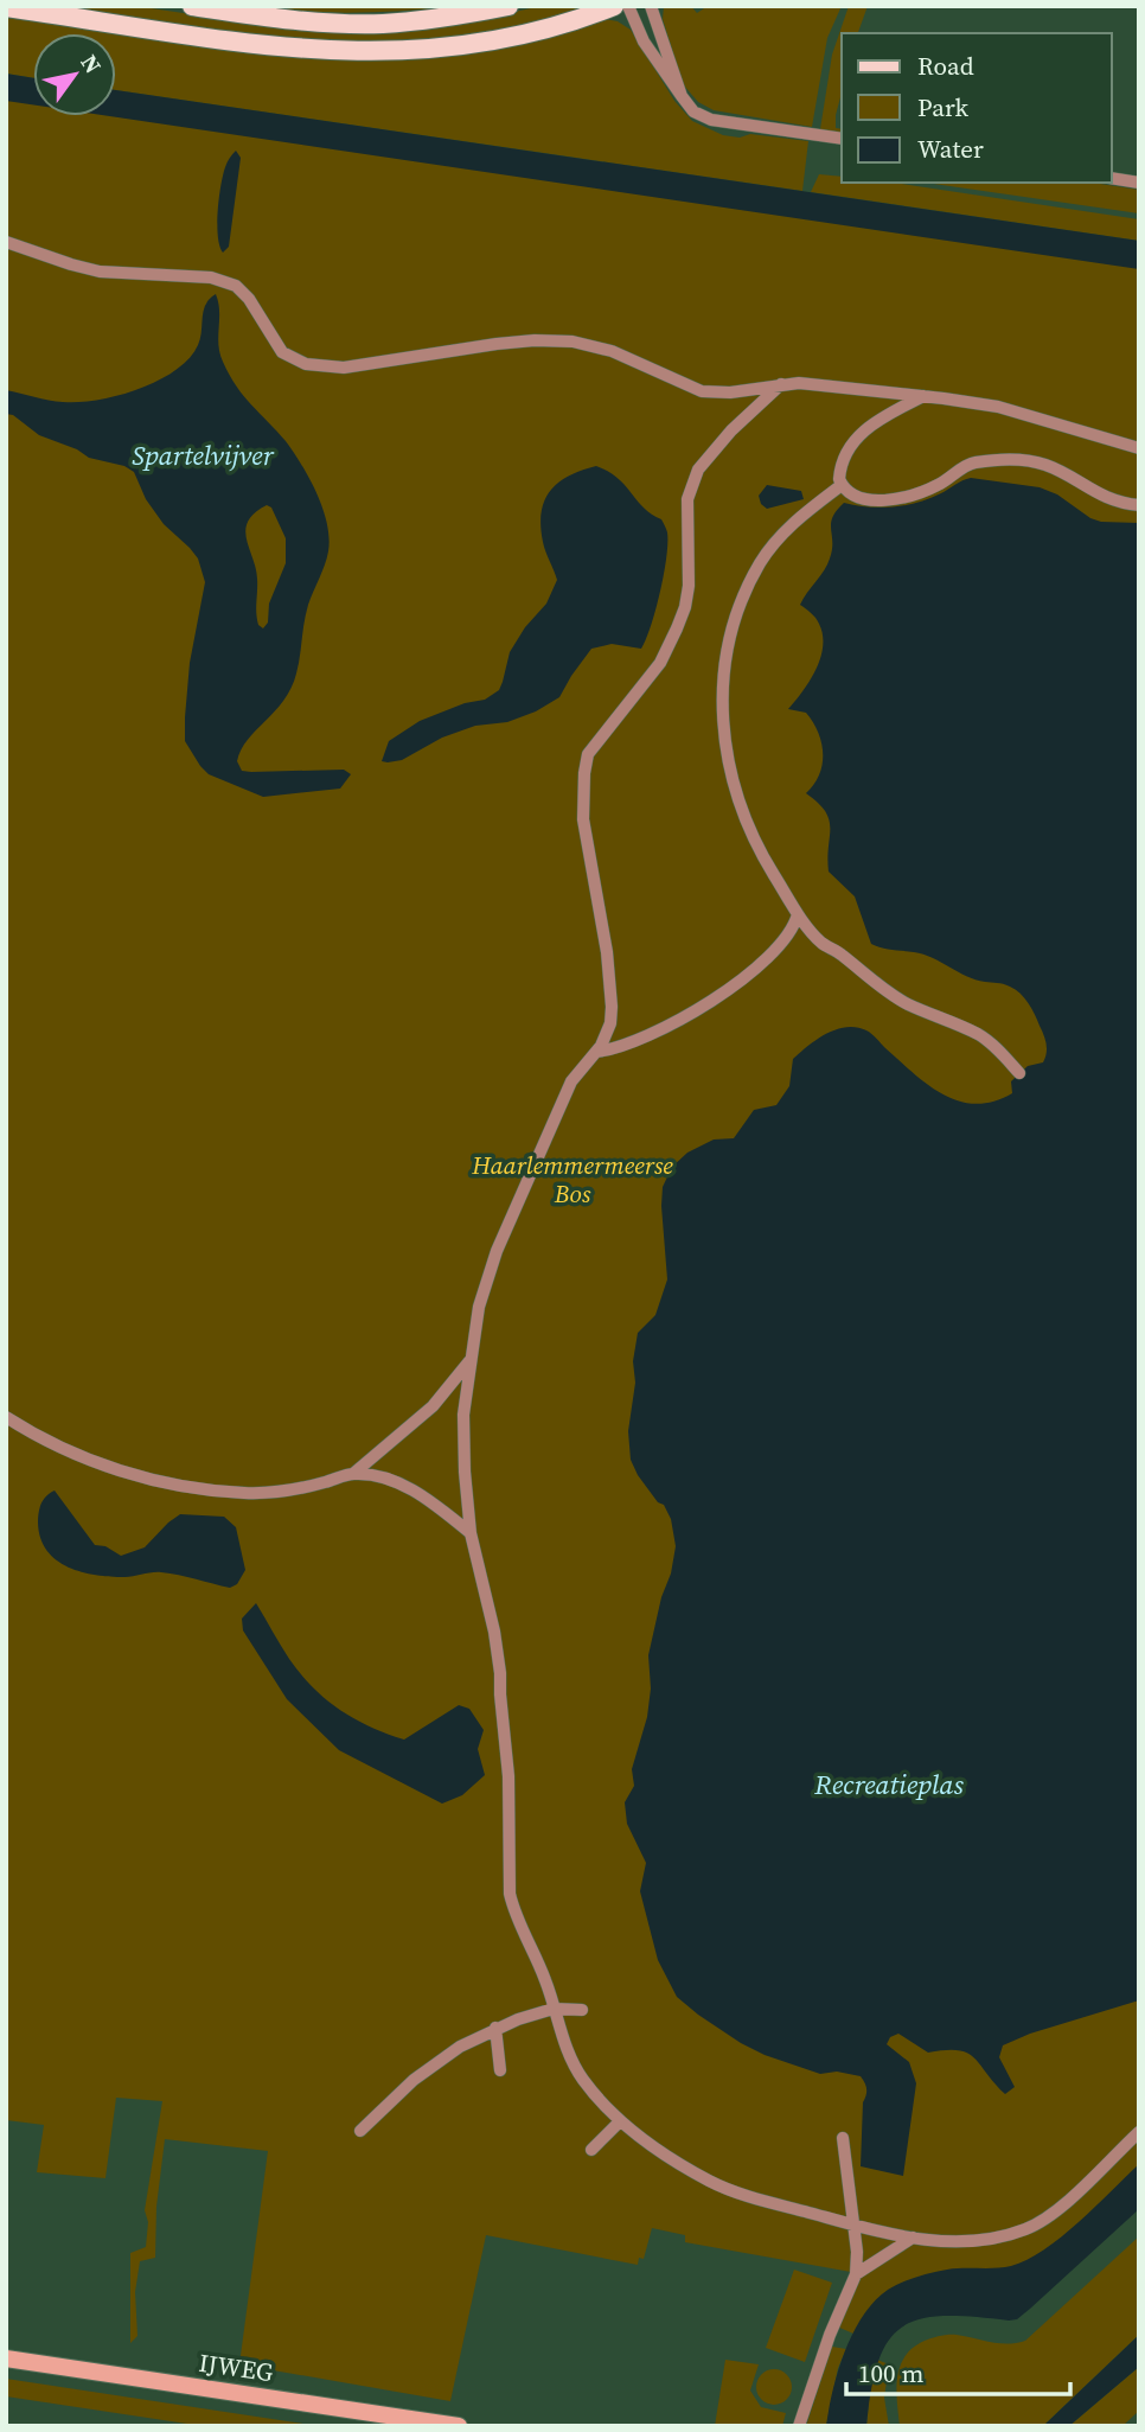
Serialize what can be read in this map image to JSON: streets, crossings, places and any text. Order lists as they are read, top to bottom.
{
  "streets": {
    "street": ["IJWEG"]
  },
  "water": ["Spartelvijver", "Recreatieplas"],
  "parks": ["Haarlemmermeerse Bos"],
  "legend": ["Road", "Park", "Water"],
  "scale_bar": "100 m",
  "north": "top right"
}
